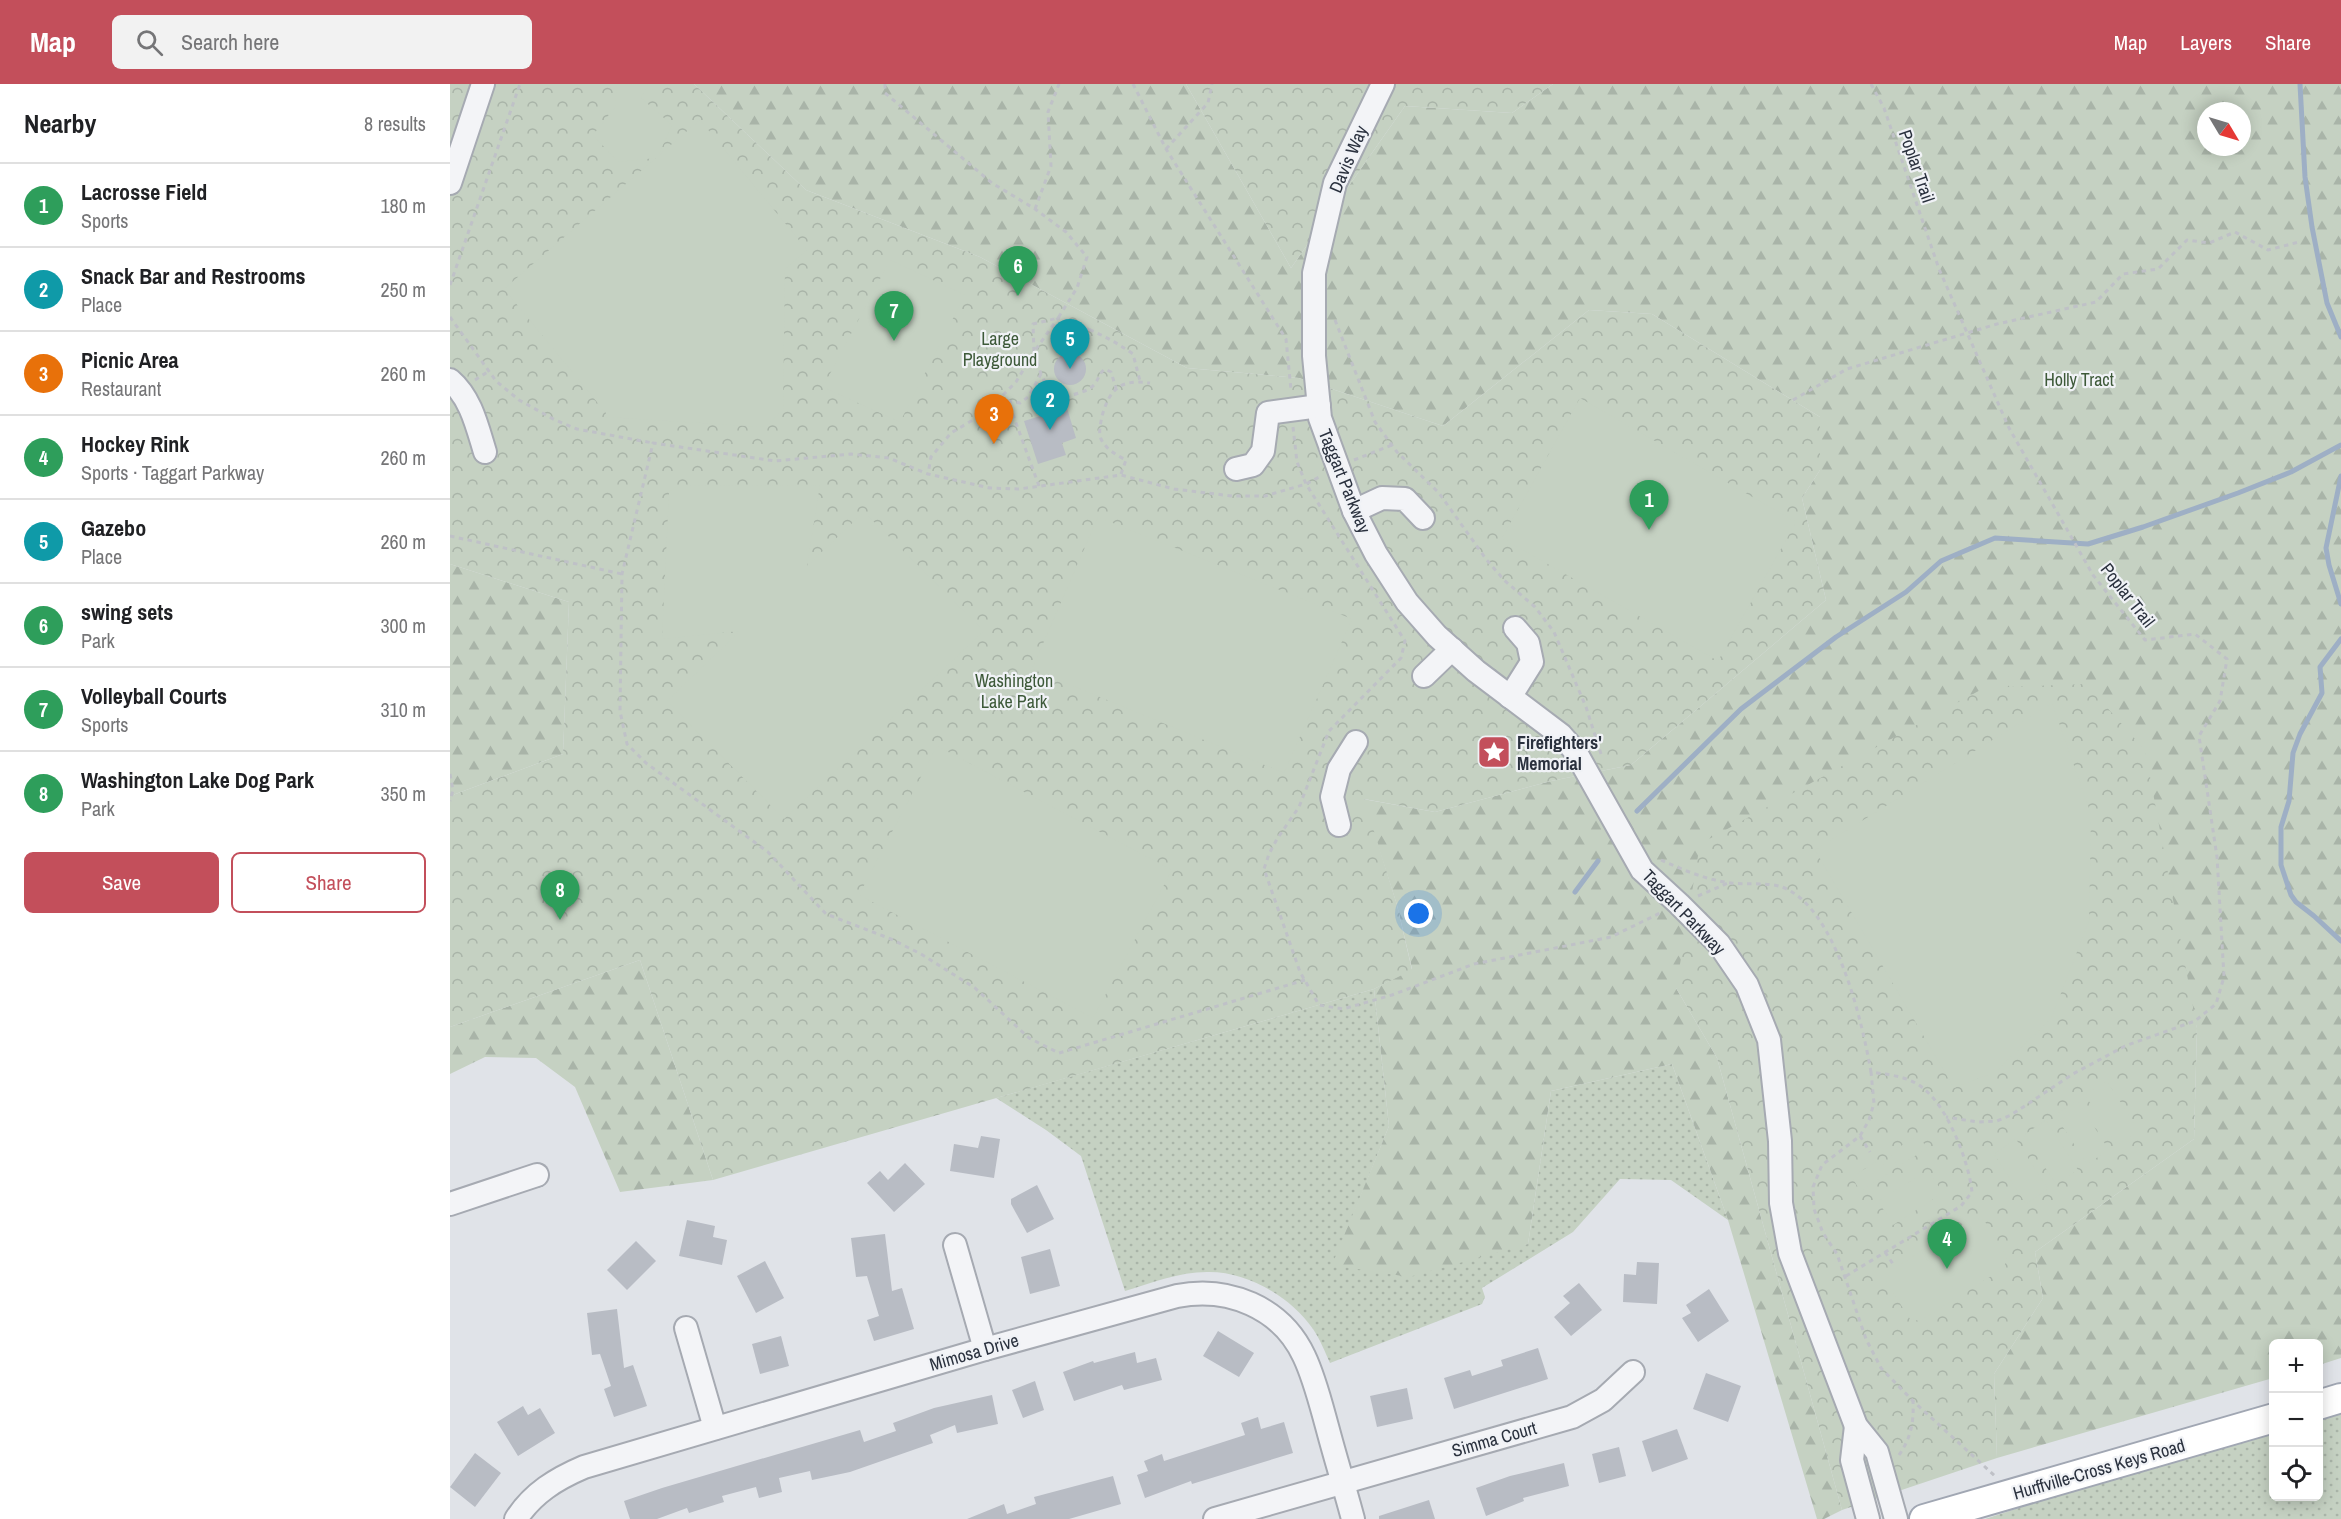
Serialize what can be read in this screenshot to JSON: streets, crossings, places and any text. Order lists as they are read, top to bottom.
{
  "streets": {
    "main road": ["Hurffville-Cross Keys Road"],
    "street": [
      "Davis Way",
      "Taggart Parkway",
      "Mimosa Drive",
      "Simma Court"
    ],
    "path": ["Poplar Trail"]
  },
  "crossings": [
    ["Davis Way", "Taggart Parkway"],
    ["Mimosa Drive", "Simma Court"]
  ],
  "parks": ["Large Playground", "Holly Tract", "Washington Lake Park"],
  "places": {
    "place": ["Firefighters' Memorial"]
  },
  "north": "bottom right",
  "page": {
    "header": "Map",
    "search": "Search here",
    "nav": ["Map", "Layers", "Share"],
    "heading": ["Nearby", "8 results"],
    "list": [
      {
        "mark": "1",
        "name": "Lacrosse Field",
        "note": "Sports",
        "value": "180 m"
      },
      {
        "mark": "2",
        "name": "Snack Bar and Restrooms",
        "note": "Place",
        "value": "250 m"
      },
      {
        "mark": "3",
        "name": "Picnic Area",
        "note": "Restaurant",
        "value": "260 m"
      },
      {
        "mark": "4",
        "name": "Hockey Rink",
        "note": "Sports · Taggart Parkway",
        "value": "260 m"
      },
      {
        "mark": "5",
        "name": "Gazebo",
        "note": "Place",
        "value": "260 m"
      },
      {
        "mark": "6",
        "name": "swing sets",
        "note": "Park",
        "value": "300 m"
      },
      {
        "mark": "7",
        "name": "Volleyball Courts",
        "note": "Sports",
        "value": "310 m"
      },
      {
        "mark": "8",
        "name": "Washington Lake Dog Park",
        "note": "Park",
        "value": "350 m"
      }
    ],
    "pins": [
      "6",
      "7",
      "5",
      "2",
      "3",
      "1",
      "8",
      "4"
    ],
    "buttons": ["Save", "Share"],
    "map_buttons": ["+", "−"]
  }
}
